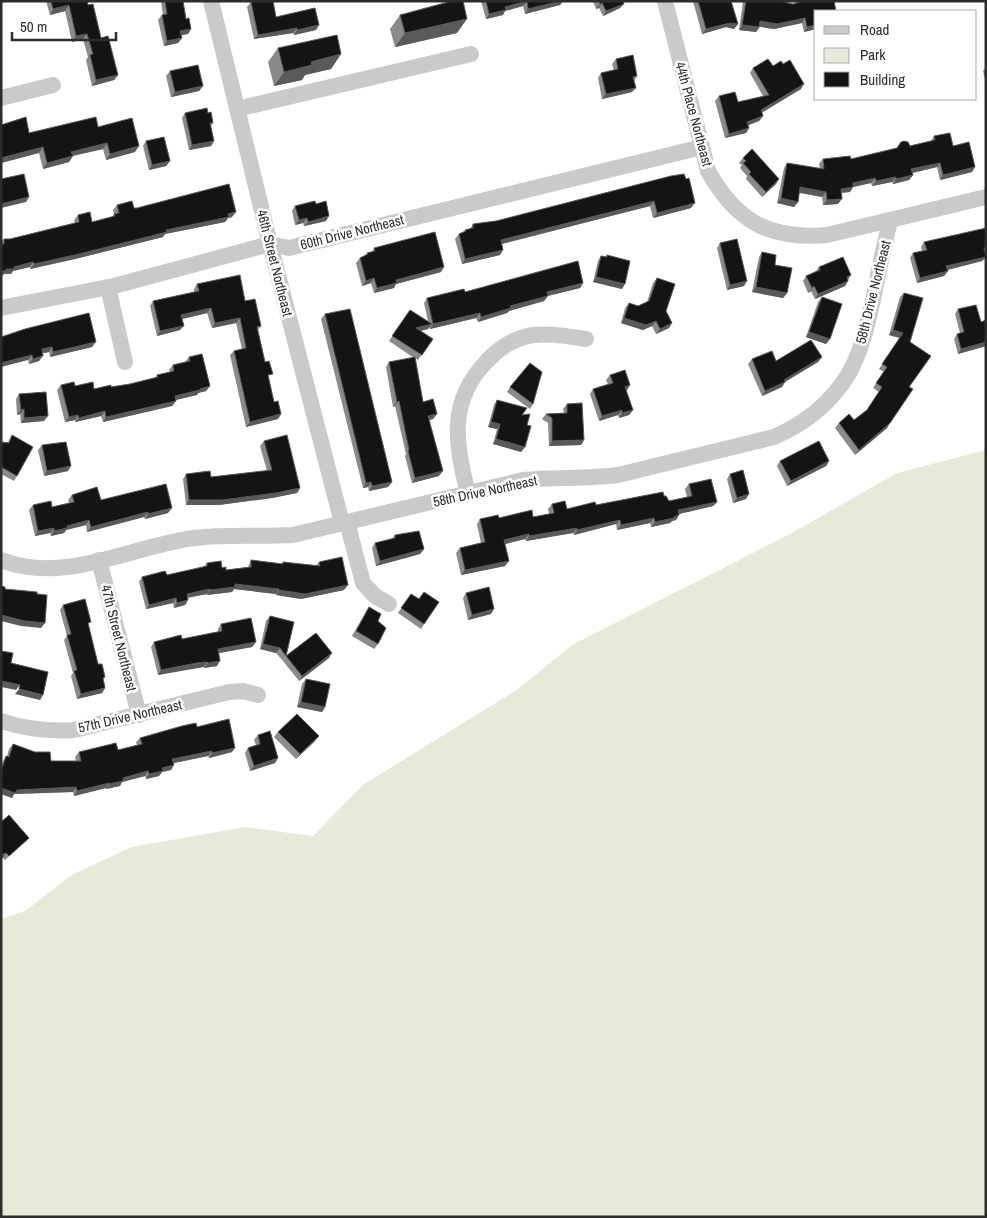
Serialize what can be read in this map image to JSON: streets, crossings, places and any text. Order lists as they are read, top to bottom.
{
  "streets": {
    "street": [
      "44th Place Northeast",
      "60th Drive Northeast",
      "46th Street Northeast",
      "58th Drive Northeast",
      "47th Street Northeast",
      "57th Drive Northeast"
    ]
  },
  "crossings": [
    ["44th Place Northeast", "60th Drive Northeast"],
    ["44th Place Northeast", "58th Drive Northeast"],
    ["60th Drive Northeast", "46th Street Northeast"],
    ["46th Street Northeast", "58th Drive Northeast"],
    ["58th Drive Northeast", "47th Street Northeast"],
    ["47th Street Northeast", "57th Drive Northeast"]
  ],
  "legend": ["Road", "Park", "Building"],
  "scale_bar": "50 m"
}
